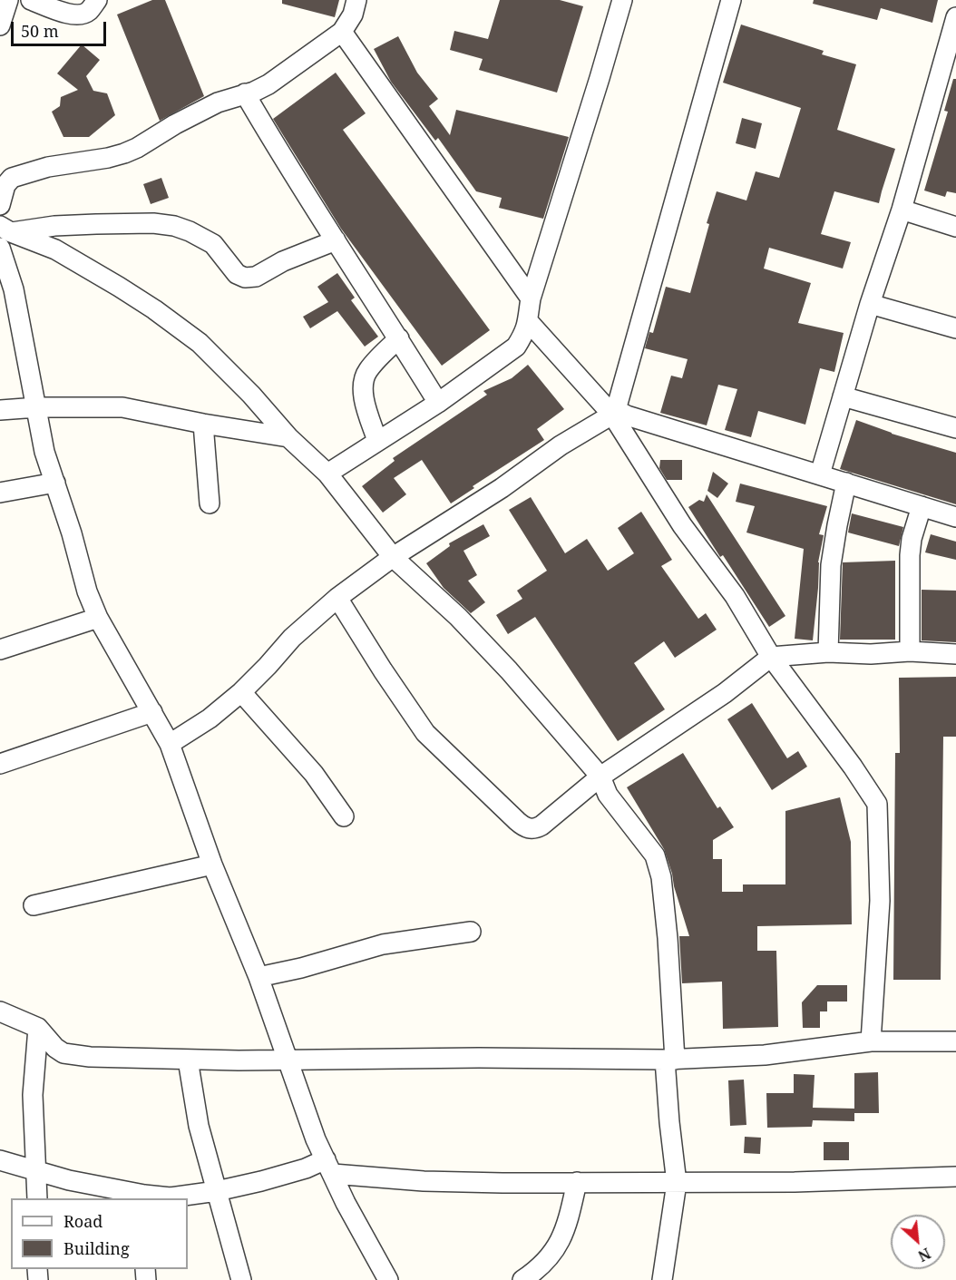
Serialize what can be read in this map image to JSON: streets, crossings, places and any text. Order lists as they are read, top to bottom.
{
  "legend": ["Road", "Building"],
  "scale_bar": "50 m",
  "north": "bottom right"
}
